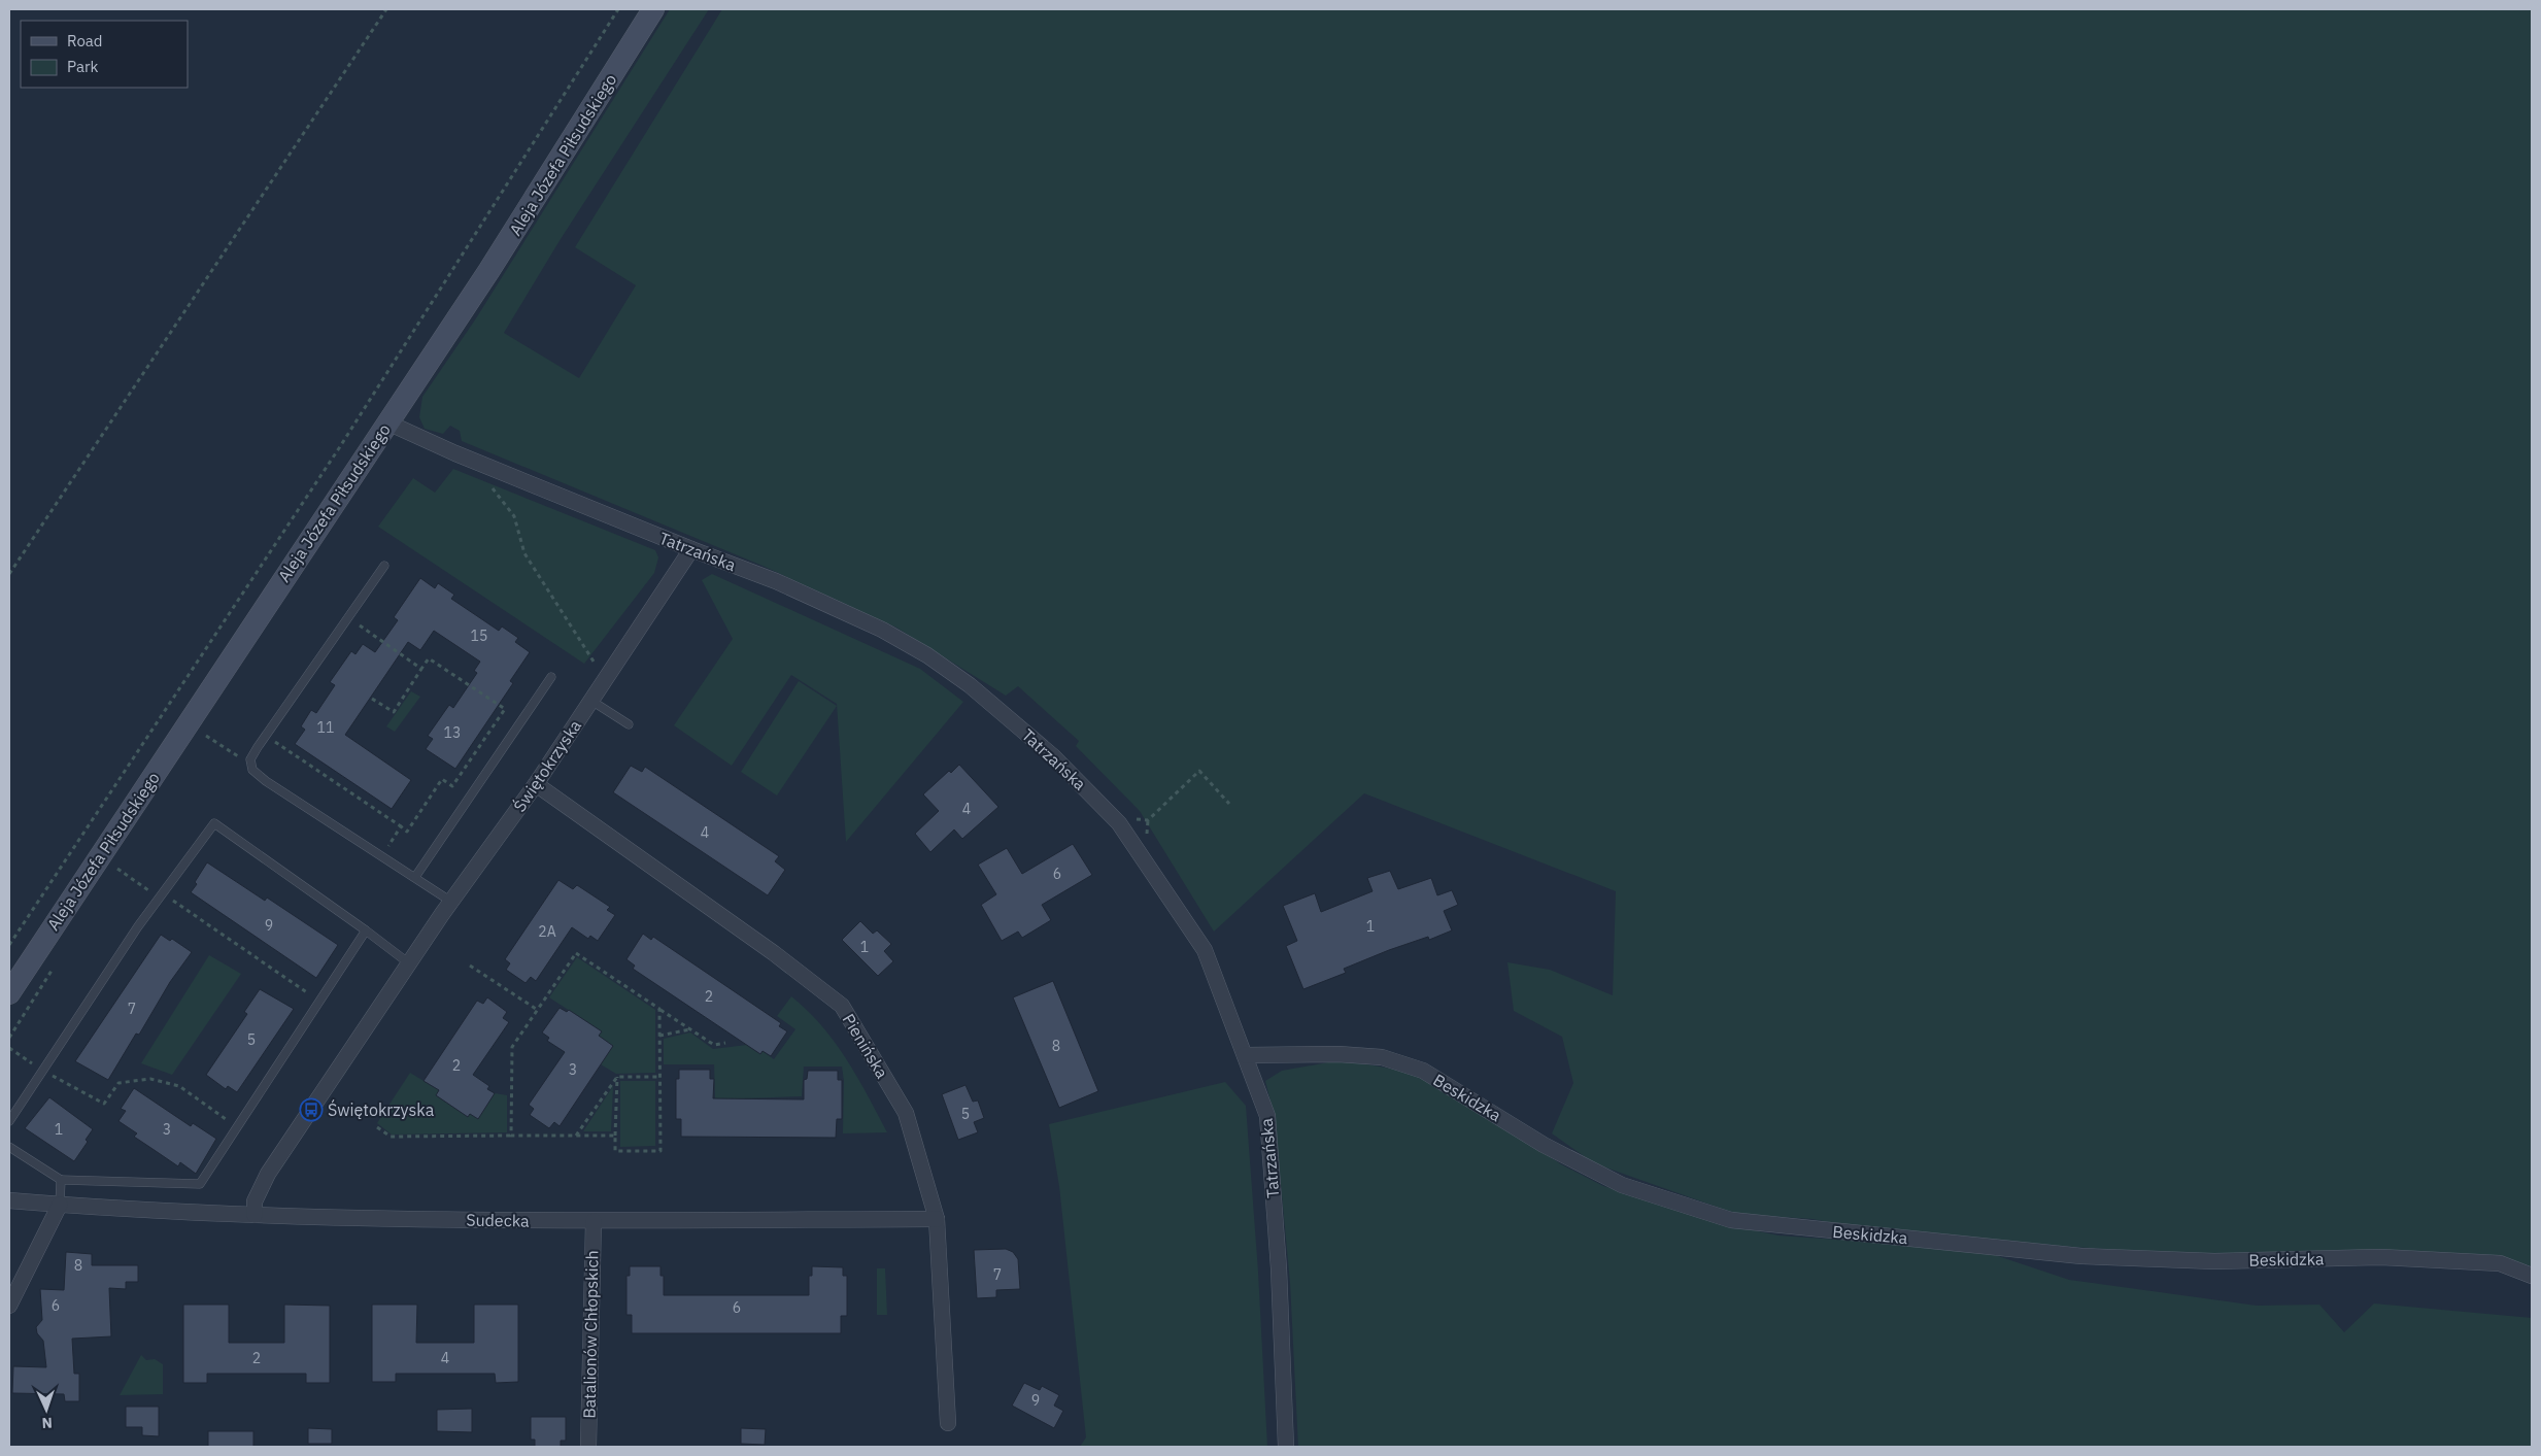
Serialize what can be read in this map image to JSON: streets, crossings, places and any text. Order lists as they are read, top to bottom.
{
  "streets": {
    "main road": ["Aleja Józefa Piłsudskiego"],
    "street": [
      "Tatrzańska",
      "Świętokrzyska",
      "Pienińska",
      "Beskidzka",
      "Sudecka",
      "Batalionów Chłopskich"
    ]
  },
  "crossings": [
    ["Aleja Józefa Piłsudskiego", "Tatrzańska"],
    ["Tatrzańska", "Świętokrzyska"],
    ["Tatrzańska", "Beskidzka"],
    ["Świętokrzyska", "Pienińska"],
    ["Świętokrzyska", "Sudecka"],
    ["Pienińska", "Sudecka"],
    ["Sudecka", "Batalionów Chłopskich"]
  ],
  "places": {
    "bus stop": ["Świętokrzyska"]
  },
  "house_numbers": [
    "15",
    "11",
    "13",
    "4",
    "4",
    "6",
    "9",
    "1",
    "2A",
    "1",
    "2",
    "7",
    "5",
    "8",
    "2",
    "3",
    "5",
    "1",
    "3",
    "8",
    "7",
    "6",
    "6",
    "2",
    "4",
    "9"
  ],
  "legend": ["Road", "Park"],
  "north": "bottom"
}
